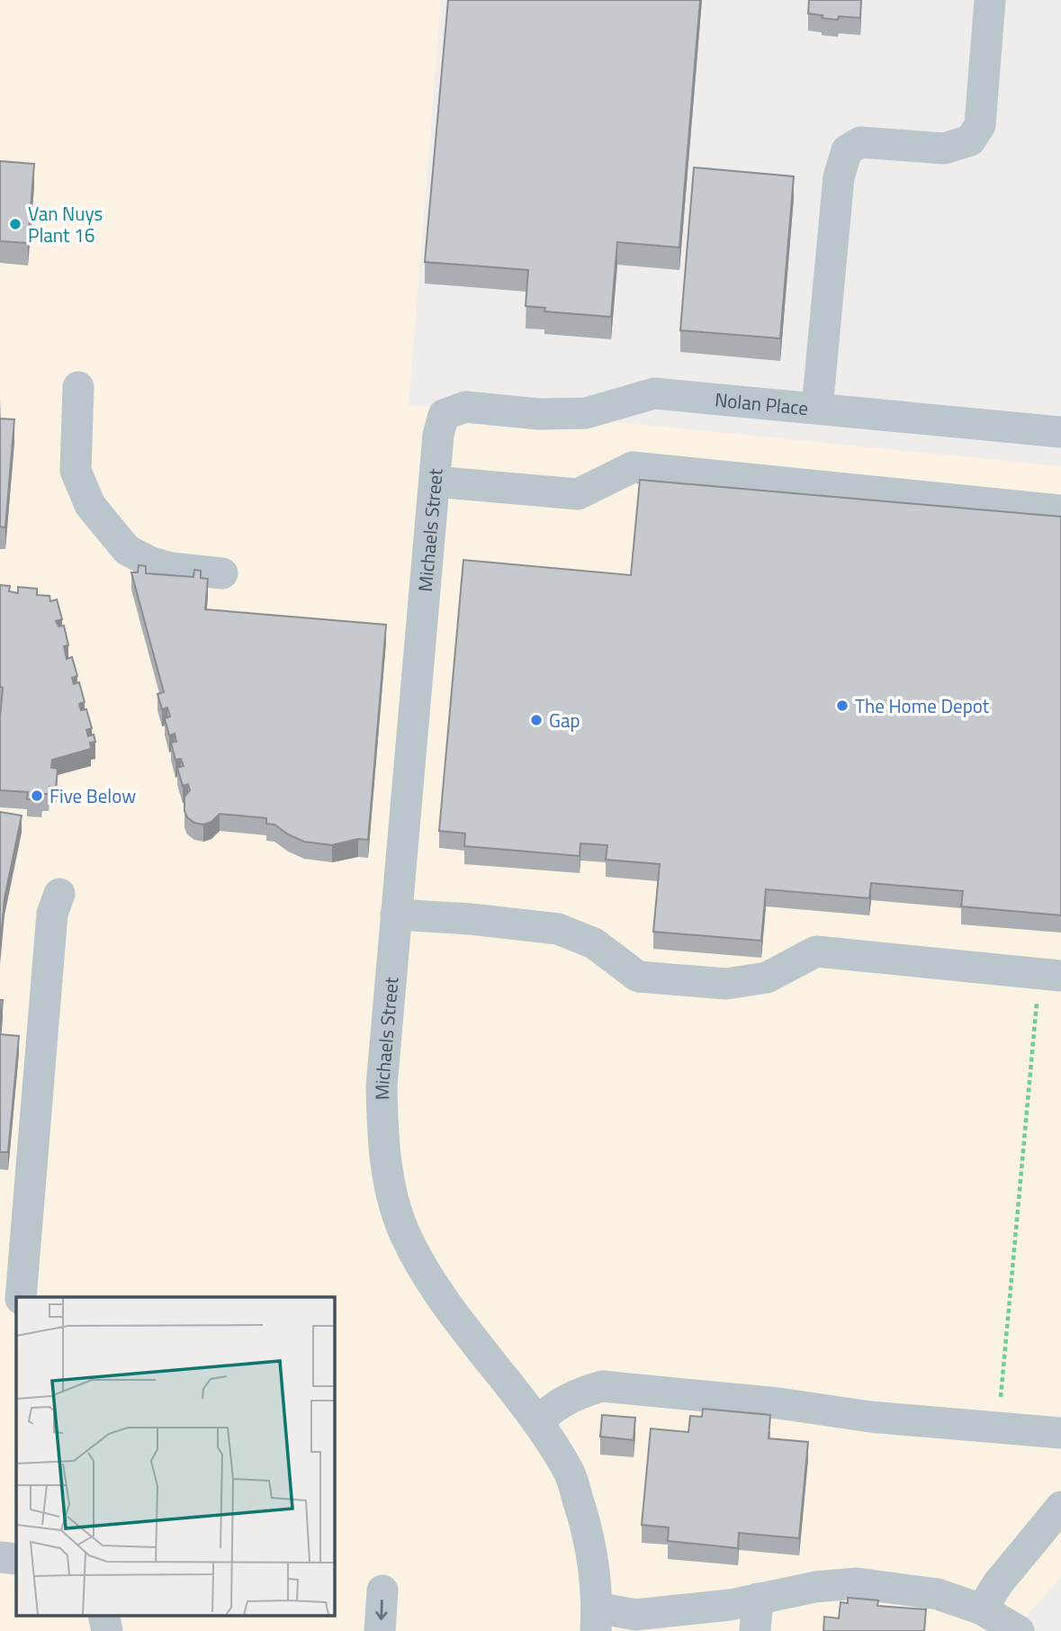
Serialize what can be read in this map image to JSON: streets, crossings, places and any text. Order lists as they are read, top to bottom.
{
  "streets": {
    "street": ["Nolan Place", "Michaels Street"]
  },
  "crossings": [
    ["Nolan Place", "Michaels Street"]
  ],
  "places": [
    "Van Nuys Plant 16",
    "The Home Depot",
    "Gap",
    "Five Below"
  ]
}
